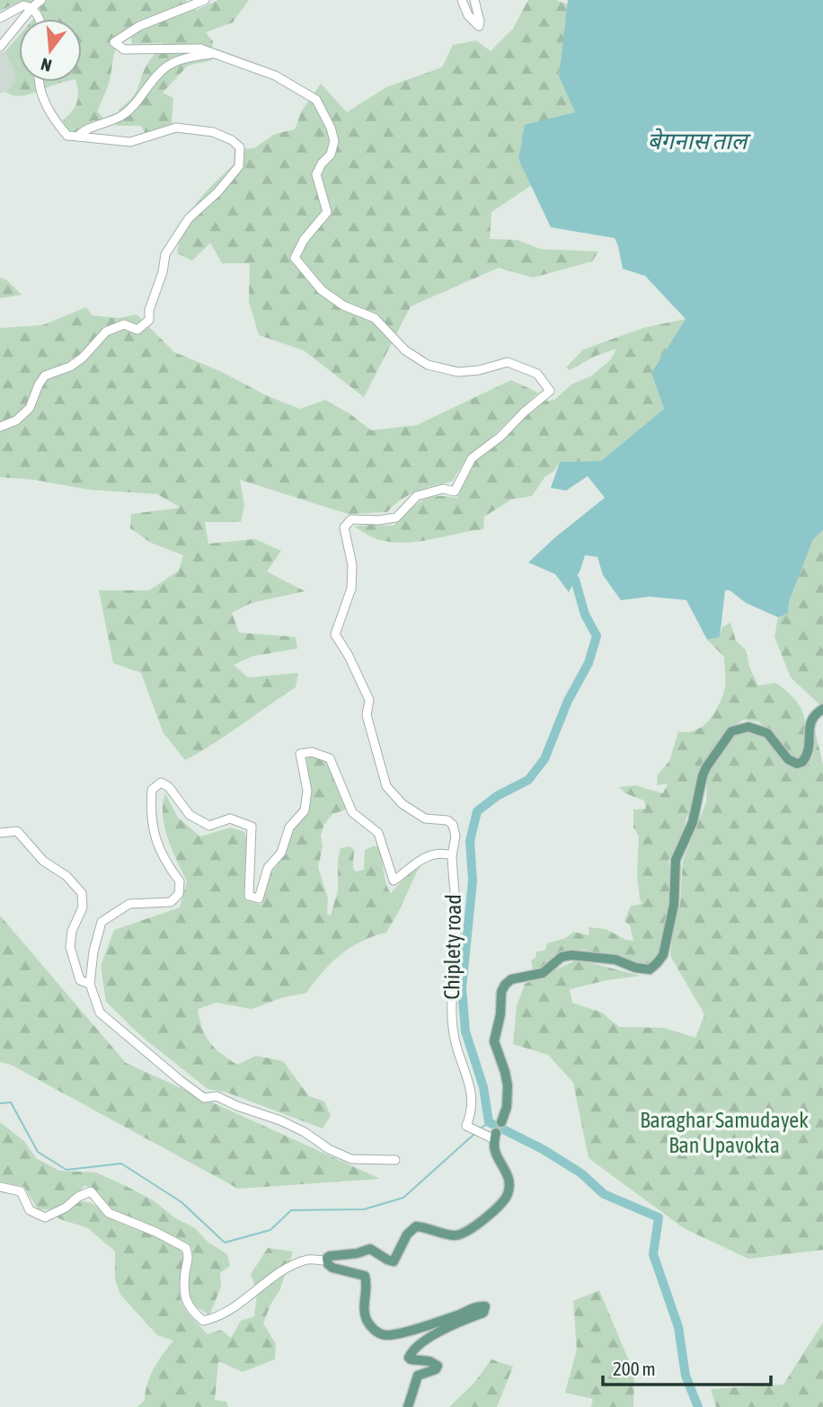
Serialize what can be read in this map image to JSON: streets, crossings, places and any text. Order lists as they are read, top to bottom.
{
  "streets": {
    "street": ["Chiplety road"]
  },
  "water": ["बेगनास ताल"],
  "parks": ["Baraghar Samudayek Ban Upavokta"],
  "scale_bar": "200 m",
  "north": "bottom"
}
